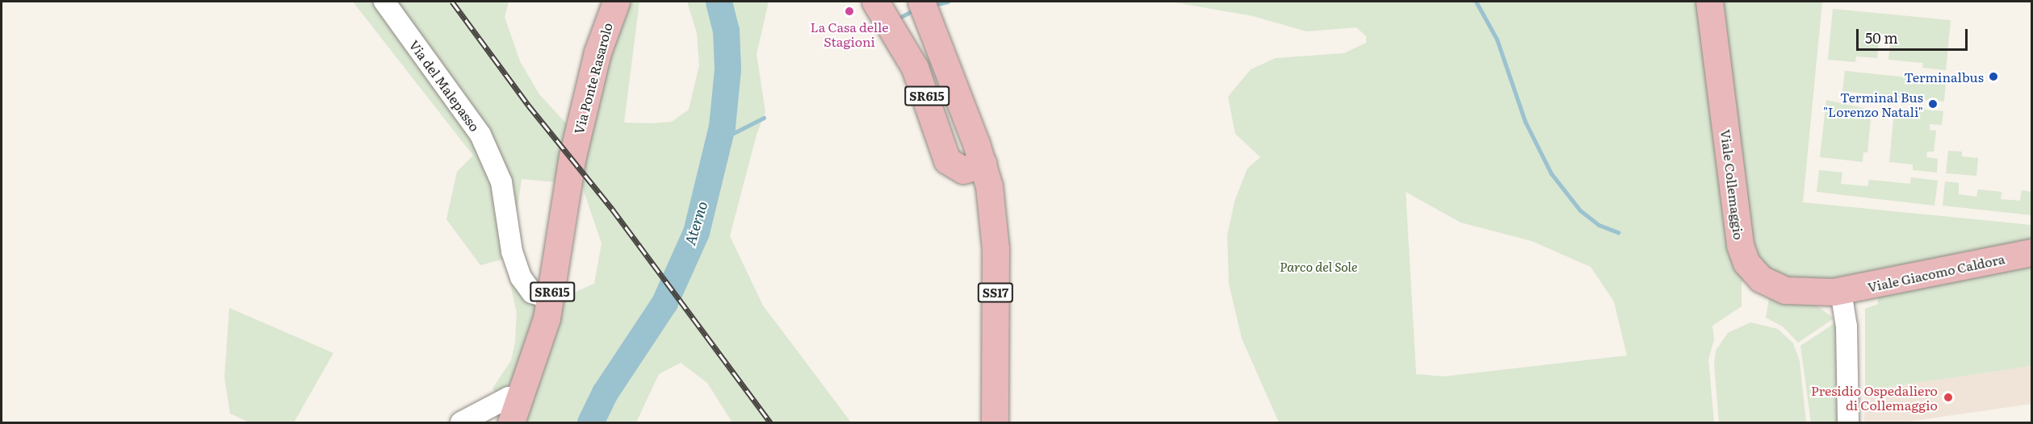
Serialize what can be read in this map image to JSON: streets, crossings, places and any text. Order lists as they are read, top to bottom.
{
  "streets": {
    "main road": [
      "Via Ponte Rasarolo",
      "SR615",
      "Viale Collemaggio",
      "Viale Giacomo Caldora",
      "SS17"
    ],
    "street": ["Via del Malepasso"]
  },
  "crossings": [
    ["Via Ponte Rasarolo", "Via del Malepasso"],
    ["Via Ponte Rasarolo", "SR615"],
    ["Via del Malepasso", "SR615"],
    ["SR615", "SS17"],
    ["Viale Collemaggio", "Viale Giacomo Caldora"]
  ],
  "water": ["Aterno"],
  "parks": ["Parco del Sole"],
  "places": [
    "La Casa delle Stagioni",
    "Terminalbus",
    "Terminal Bus \"Lorenzo Natali\"",
    "Presidio Ospedaliero di Collemaggio"
  ],
  "scale_bar": "50 m"
}
